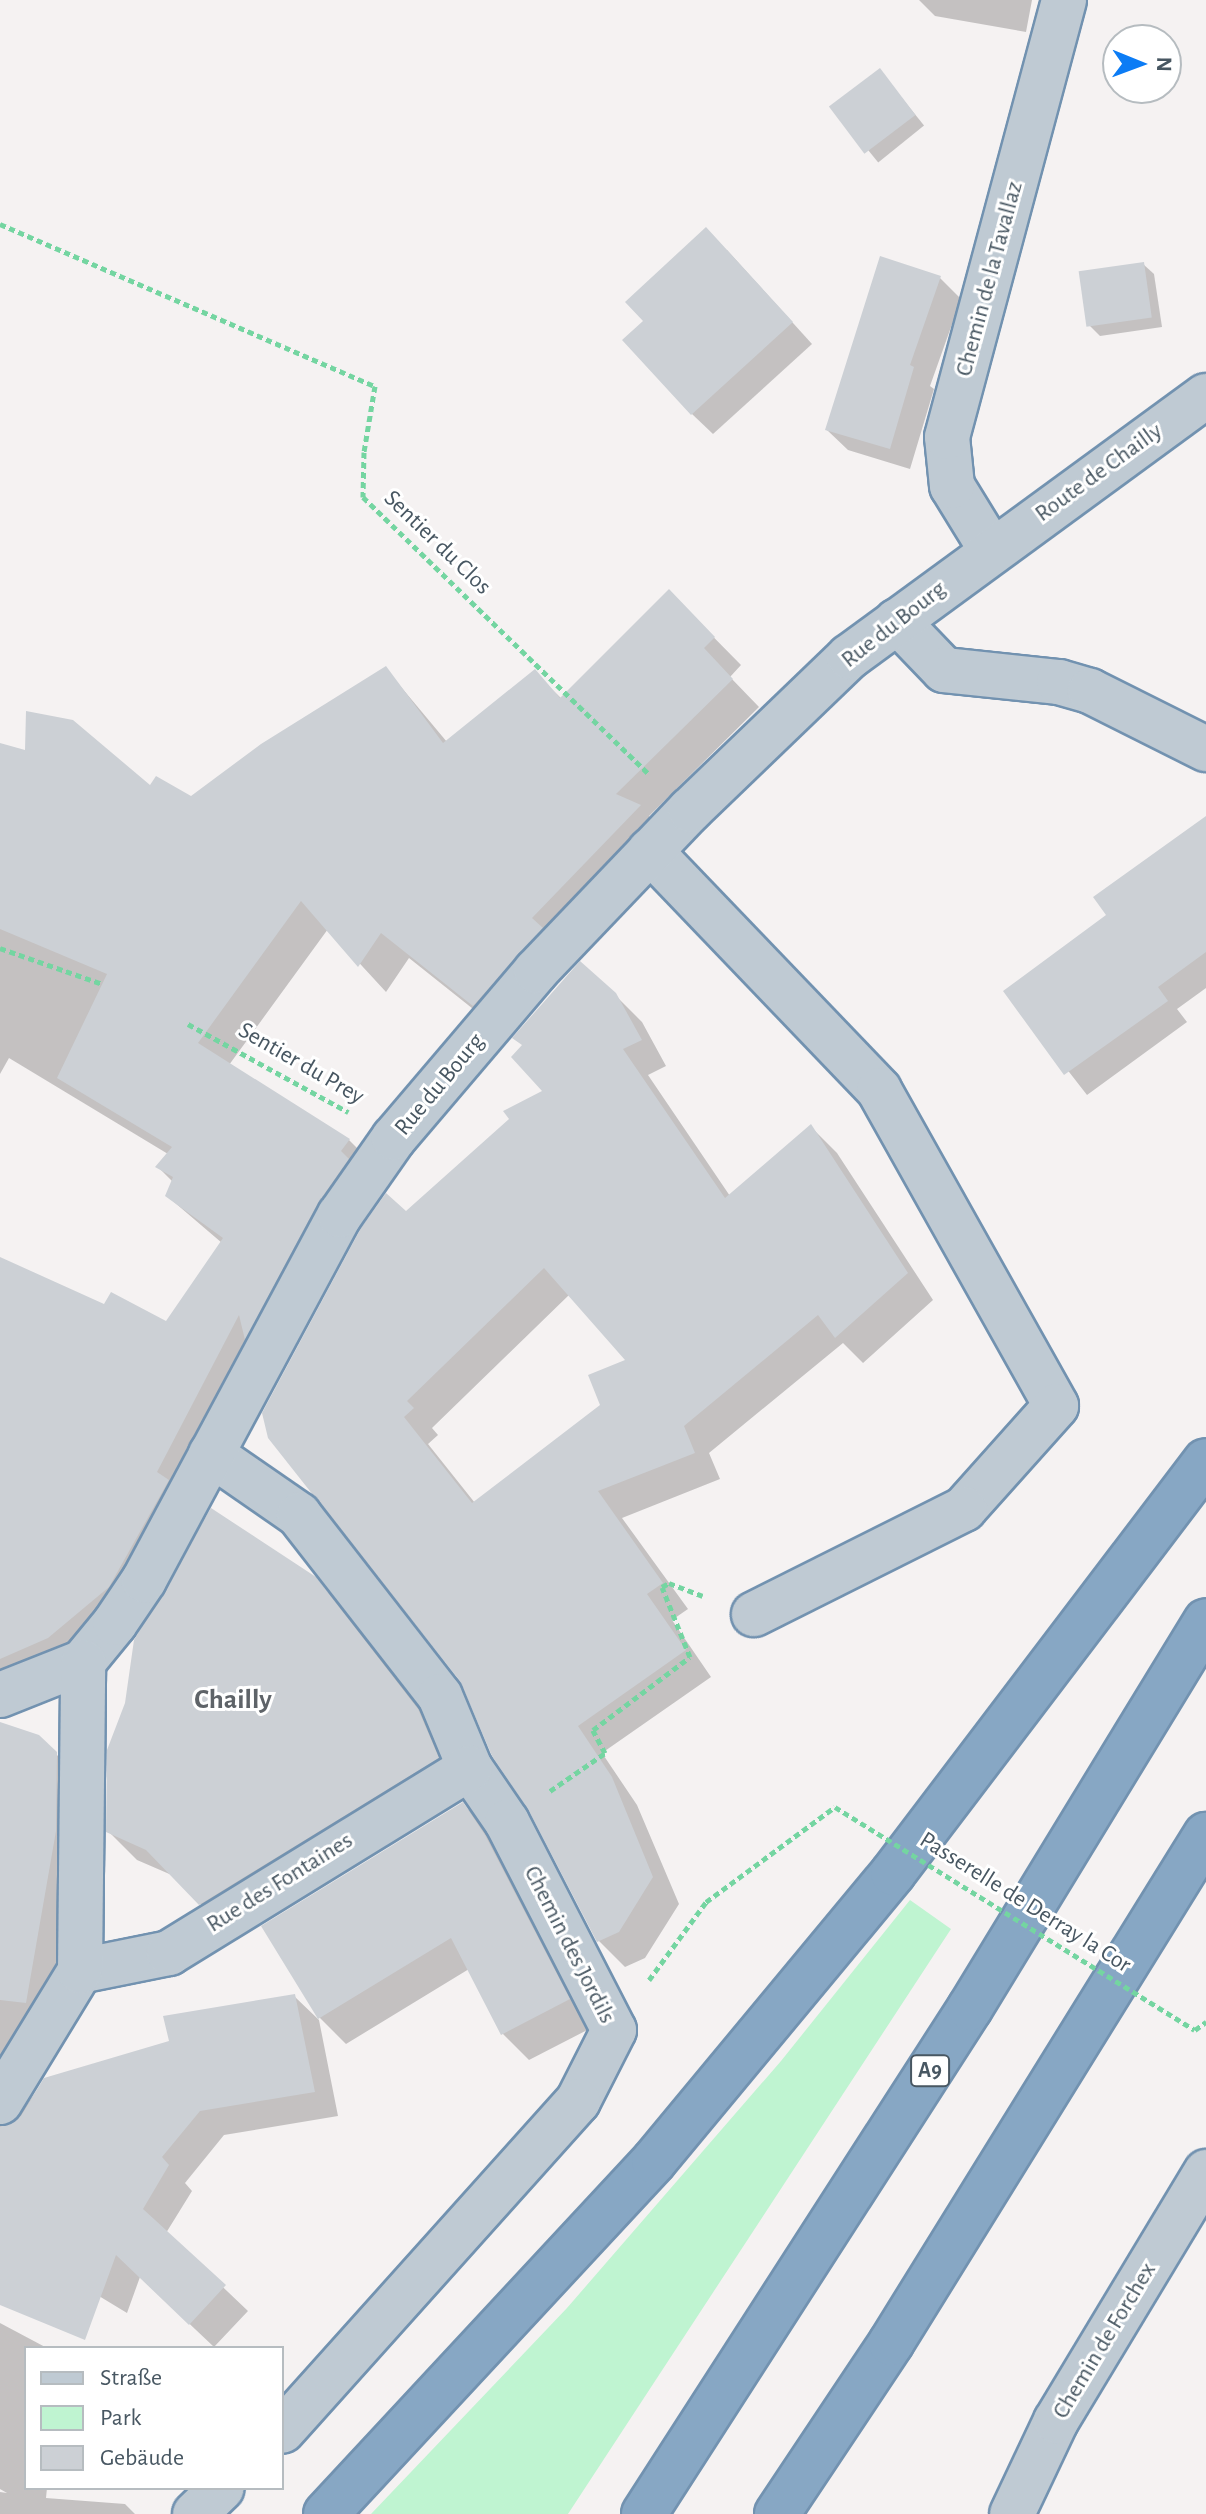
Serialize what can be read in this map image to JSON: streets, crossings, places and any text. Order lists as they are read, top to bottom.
{
  "streets": {
    "highway": ["A9"],
    "street": [
      "Chemin de la Tavallaz",
      "Route de Chailly",
      "Rue du Bourg",
      "Rue des Fontaines",
      "Chemin des Jordils",
      "Chemin de Forchex"
    ],
    "path": ["Sentier du Clos", "Sentier du Prey", "Passerelle de Derray la Cor"]
  },
  "crossings": [
    ["Chemin de la Tavallaz", "Route de Chailly"],
    ["Chemin de la Tavallaz", "Rue du Bourg"],
    ["Route de Chailly", "Rue du Bourg"],
    ["Sentier du Clos", "Rue du Bourg"],
    ["Rue du Bourg", "Sentier du Prey"],
    ["Rue du Bourg", "Chemin des Jordils"],
    ["Rue des Fontaines", "Chemin des Jordils"],
    ["Passerelle de Derray la Cor", "Chemin des Jordils"]
  ],
  "districts": ["Chailly"],
  "legend": ["Straße", "Park", "Gebäude"],
  "north": "right"
}
